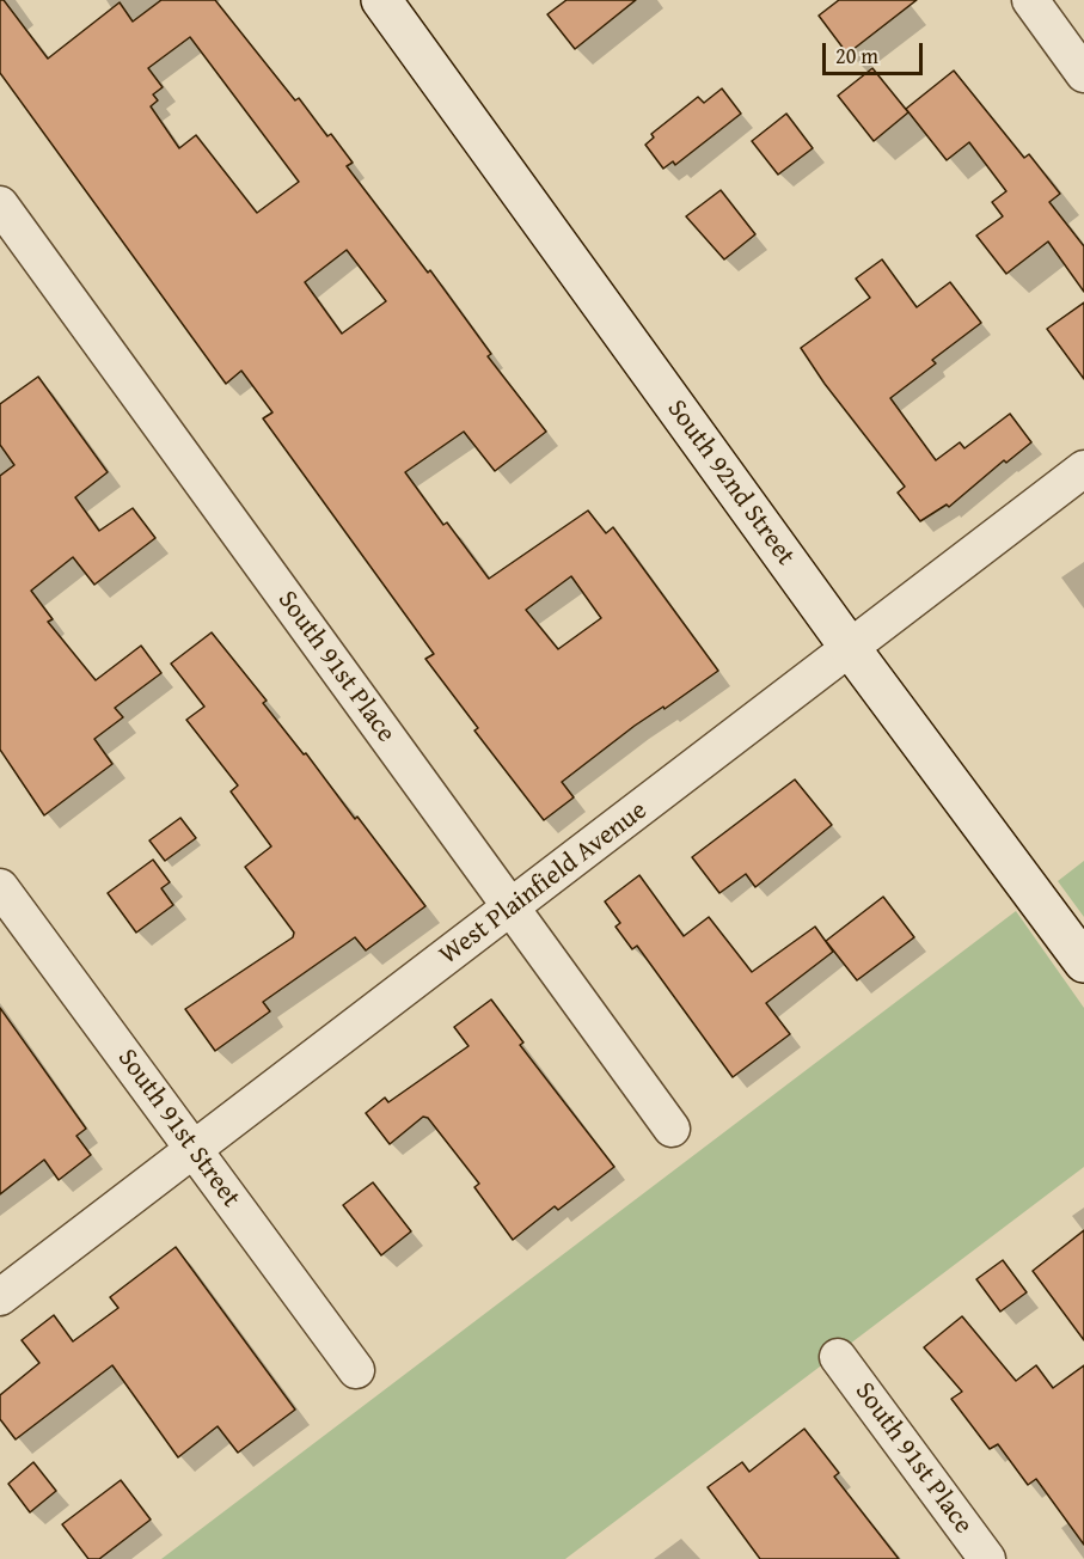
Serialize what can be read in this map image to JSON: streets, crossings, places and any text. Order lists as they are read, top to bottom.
{
  "streets": {
    "main road": ["South 92nd Street"],
    "street": ["South 91st Place", "West Plainfield Avenue", "South 91st Street"]
  },
  "crossings": [
    ["South 92nd Street", "West Plainfield Avenue"],
    ["South 91st Place", "West Plainfield Avenue"],
    ["West Plainfield Avenue", "South 91st Street"]
  ],
  "scale_bar": "20 m"
}
